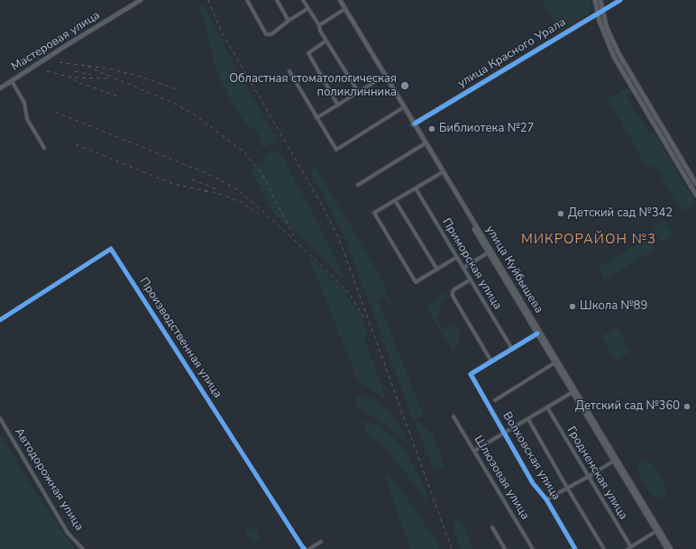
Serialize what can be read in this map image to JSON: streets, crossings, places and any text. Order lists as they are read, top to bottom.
{
  "streets": {
    "main road": ["Мастеровая улица", "улица Красного Урала", "улица Куйбышева"],
    "street": [
      "Приморская улица",
      "Производственная улица",
      "Волховская улица",
      "Гродненская улица",
      "Шлюзовая улица",
      "Автодорожная улица"
    ]
  },
  "crossings": [
    ["улица Красного Урала", "улица Куйбышева"]
  ],
  "districts": ["МИКРОРАЙОН №3"],
  "places": [
    "Областная стоматологическая поликлинника",
    "Библиотека №27",
    "Детский сад №342",
    "Школа №89",
    "Детский сад №360"
  ]
}
